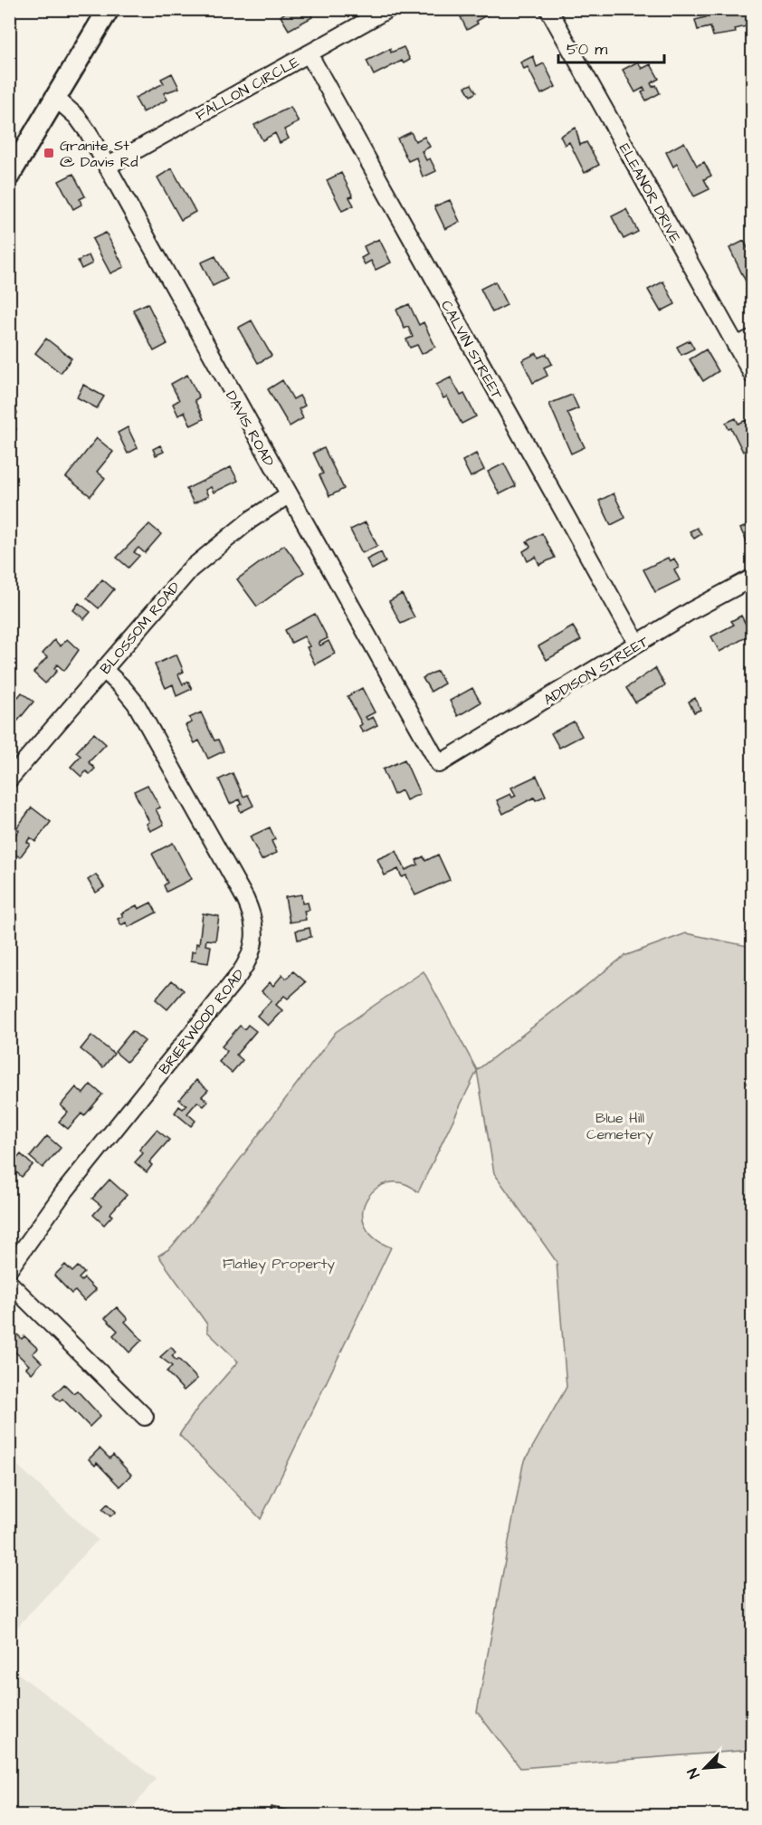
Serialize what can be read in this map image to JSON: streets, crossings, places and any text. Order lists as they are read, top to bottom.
{
  "streets": {
    "street": [
      "FALLON CIRCLE",
      "ELEANOR DRIVE",
      "CALVIN STREET",
      "DAVIS ROAD",
      "BLOSSOM ROAD",
      "ADDISON STREET",
      "BRIERWOOD ROAD"
    ]
  },
  "crossings": [
    ["FALLON CIRCLE", "CALVIN STREET"],
    ["FALLON CIRCLE", "DAVIS ROAD"],
    ["CALVIN STREET", "ADDISON STREET"],
    ["DAVIS ROAD", "BLOSSOM ROAD"],
    ["DAVIS ROAD", "ADDISON STREET"],
    ["BLOSSOM ROAD", "BRIERWOOD ROAD"]
  ],
  "parks": ["Blue Hill Cemetery", "Flatley Property"],
  "places": {
    "transit": ["Granite St @ Davis Rd"]
  },
  "scale_bar": "50 m",
  "north": "bottom left"
}
